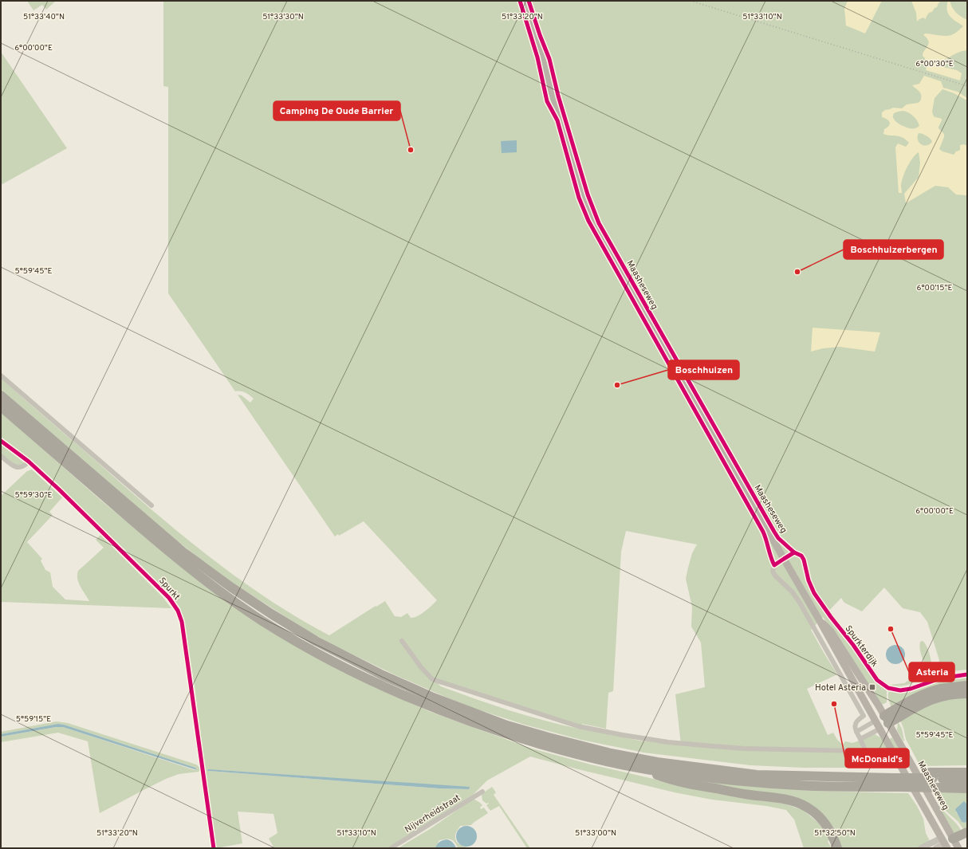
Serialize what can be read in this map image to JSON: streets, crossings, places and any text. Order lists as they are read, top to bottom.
{
  "streets": {
    "main road": ["Maasheseweg"],
    "street": ["Spurkt", "Spurkterdijk", "Nijverheidstraat"]
  },
  "crossings": [
    ["Maasheseweg", "Spurkterdijk"]
  ],
  "places": {
    "other": [
      "Camping De Oude Barrier",
      "Boschhuizerbergen",
      "Boschhuizen",
      "Asteria",
      "McDonald's"
    ],
    "transit": ["Hotel Asteria"]
  },
  "coordinates": [
    "51°33'40\"N",
    "51°33'30\"N",
    "51°33'20\"N",
    "51°33'10\"N",
    "6°00'00\"E",
    "6°00'30\"E",
    "5°59'45\"E",
    "6°00'15\"E",
    "5°59'30\"E",
    "5°59'15\"E",
    "51°33'00\"N",
    "51°32'50\"N"
  ]
}
